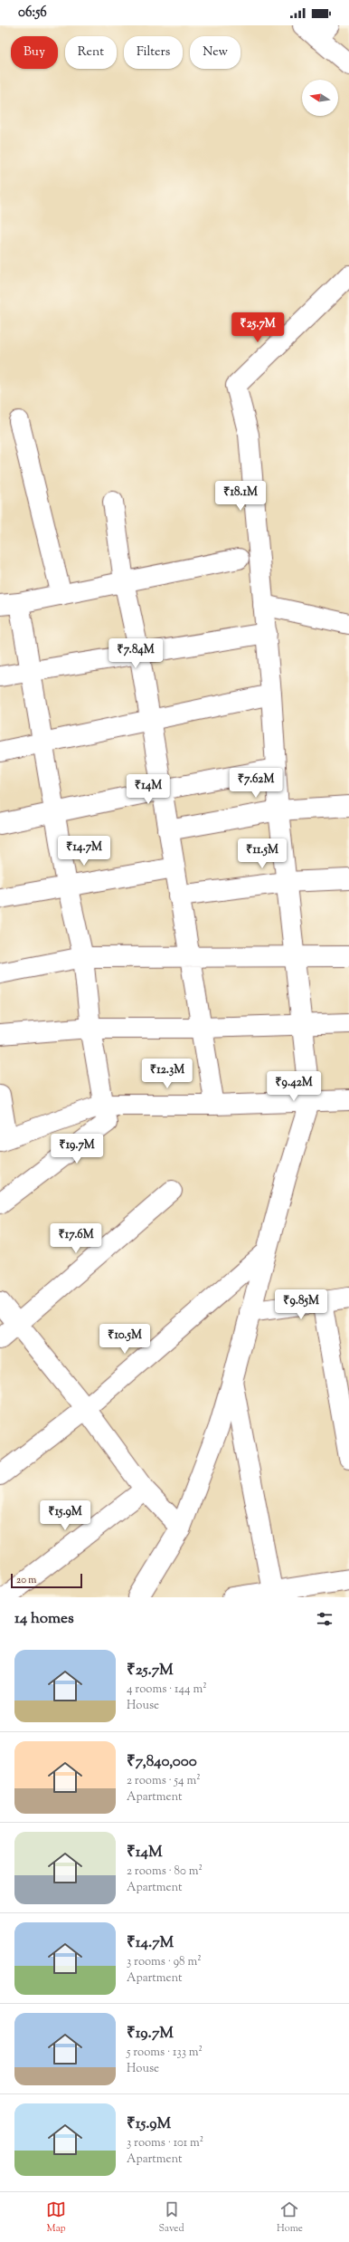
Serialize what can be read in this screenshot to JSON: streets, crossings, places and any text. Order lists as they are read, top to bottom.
{
  "scale_bar": "20 m",
  "north": "left",
  "page": {
    "status": "06:56",
    "chip": [
      "Buy",
      "Rent",
      "Filters",
      "New"
    ],
    "price": [
      "₹25.7M",
      "₹18.1M",
      "₹7.84M",
      "₹7.62M",
      "₹14M",
      "₹14.7M",
      "₹11.5M",
      "₹12.3M",
      "₹9.42M",
      "₹19.7M",
      "₹17.6M",
      "₹9.85M",
      "₹10.5M",
      "₹15.9M"
    ],
    "scale": "20 m",
    "heading": "14 homes",
    "list": [
      {
        "name": "₹25.7M",
        "note": "4 rooms · 144 m² · House"
      },
      {
        "name": "₹7,840,000",
        "note": "2 rooms · 54 m² · Apartment"
      },
      {
        "name": "₹14M",
        "note": "2 rooms · 80 m² · Apartment"
      },
      {
        "name": "₹14.7M",
        "note": "3 rooms · 98 m² · Apartment"
      },
      {
        "name": "₹19.7M",
        "note": "5 rooms · 133 m² · House"
      },
      {
        "name": "₹15.9M",
        "note": "3 rooms · 101 m² · Apartment"
      }
    ],
    "tabs": ["Map", "Saved", "Home"]
  }
}
